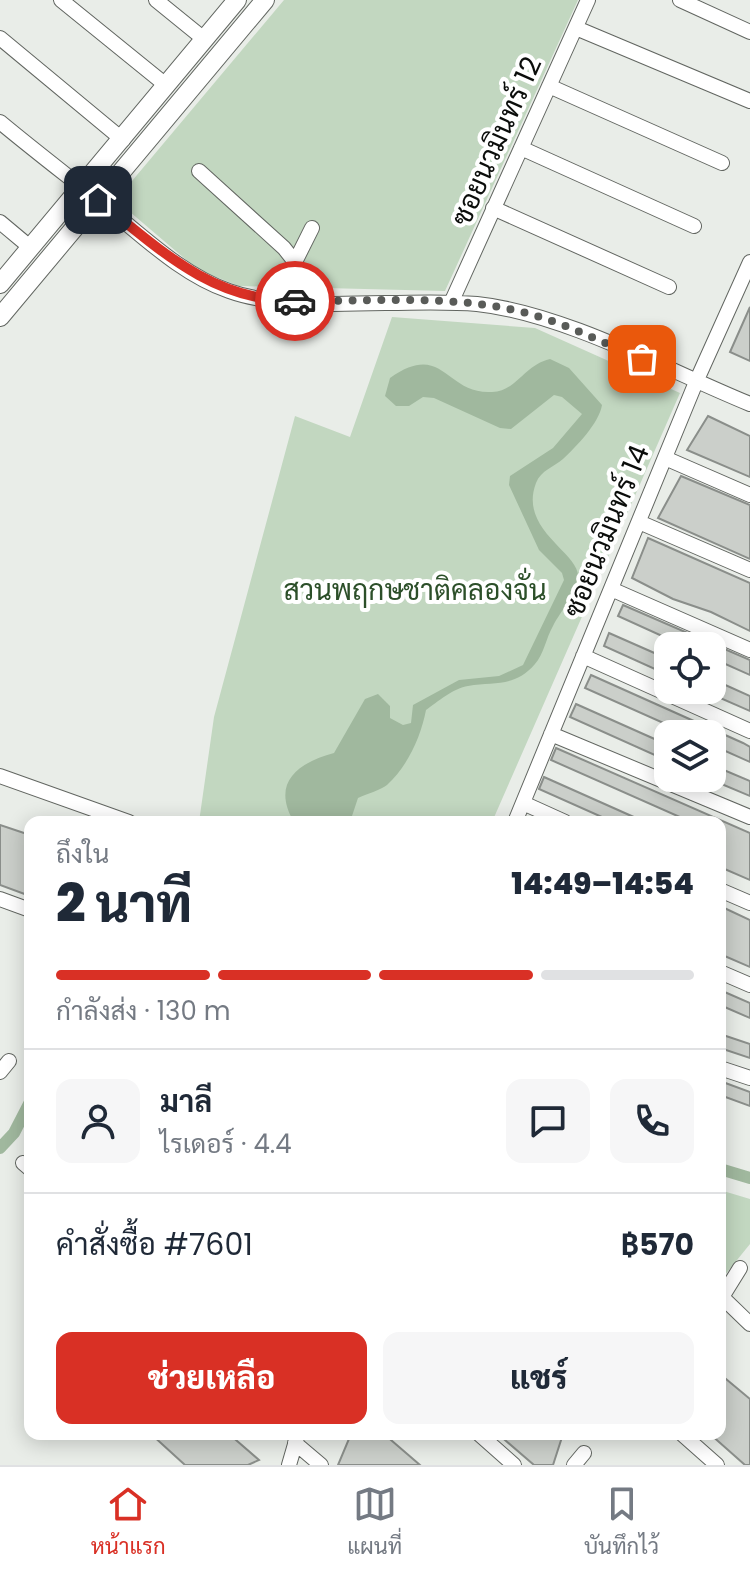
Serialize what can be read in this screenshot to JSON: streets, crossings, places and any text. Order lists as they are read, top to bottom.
{
  "streets": {
    "street": ["ซอยนวมินทร์ 12", "ซอยนวมินทร์ 14"]
  },
  "parks": ["สวนพฤกษชาติคลองจั่น"],
  "page": {
    "heading": ["2 นาที", "ถึงใน", "14:49–14:54"],
    "panel": [
      "มาลี",
      "ไรเดอร์ · 4.4",
      "คำสั่งซื้อ #7601",
      "฿570"
    ],
    "bar": "กำลังส่ง · 130 m",
    "buttons": ["ช่วยเหลือ", "แชร์"],
    "tabs": ["หน้าแรก", "แผนที่", "บันทึกไว้"]
  }
}
